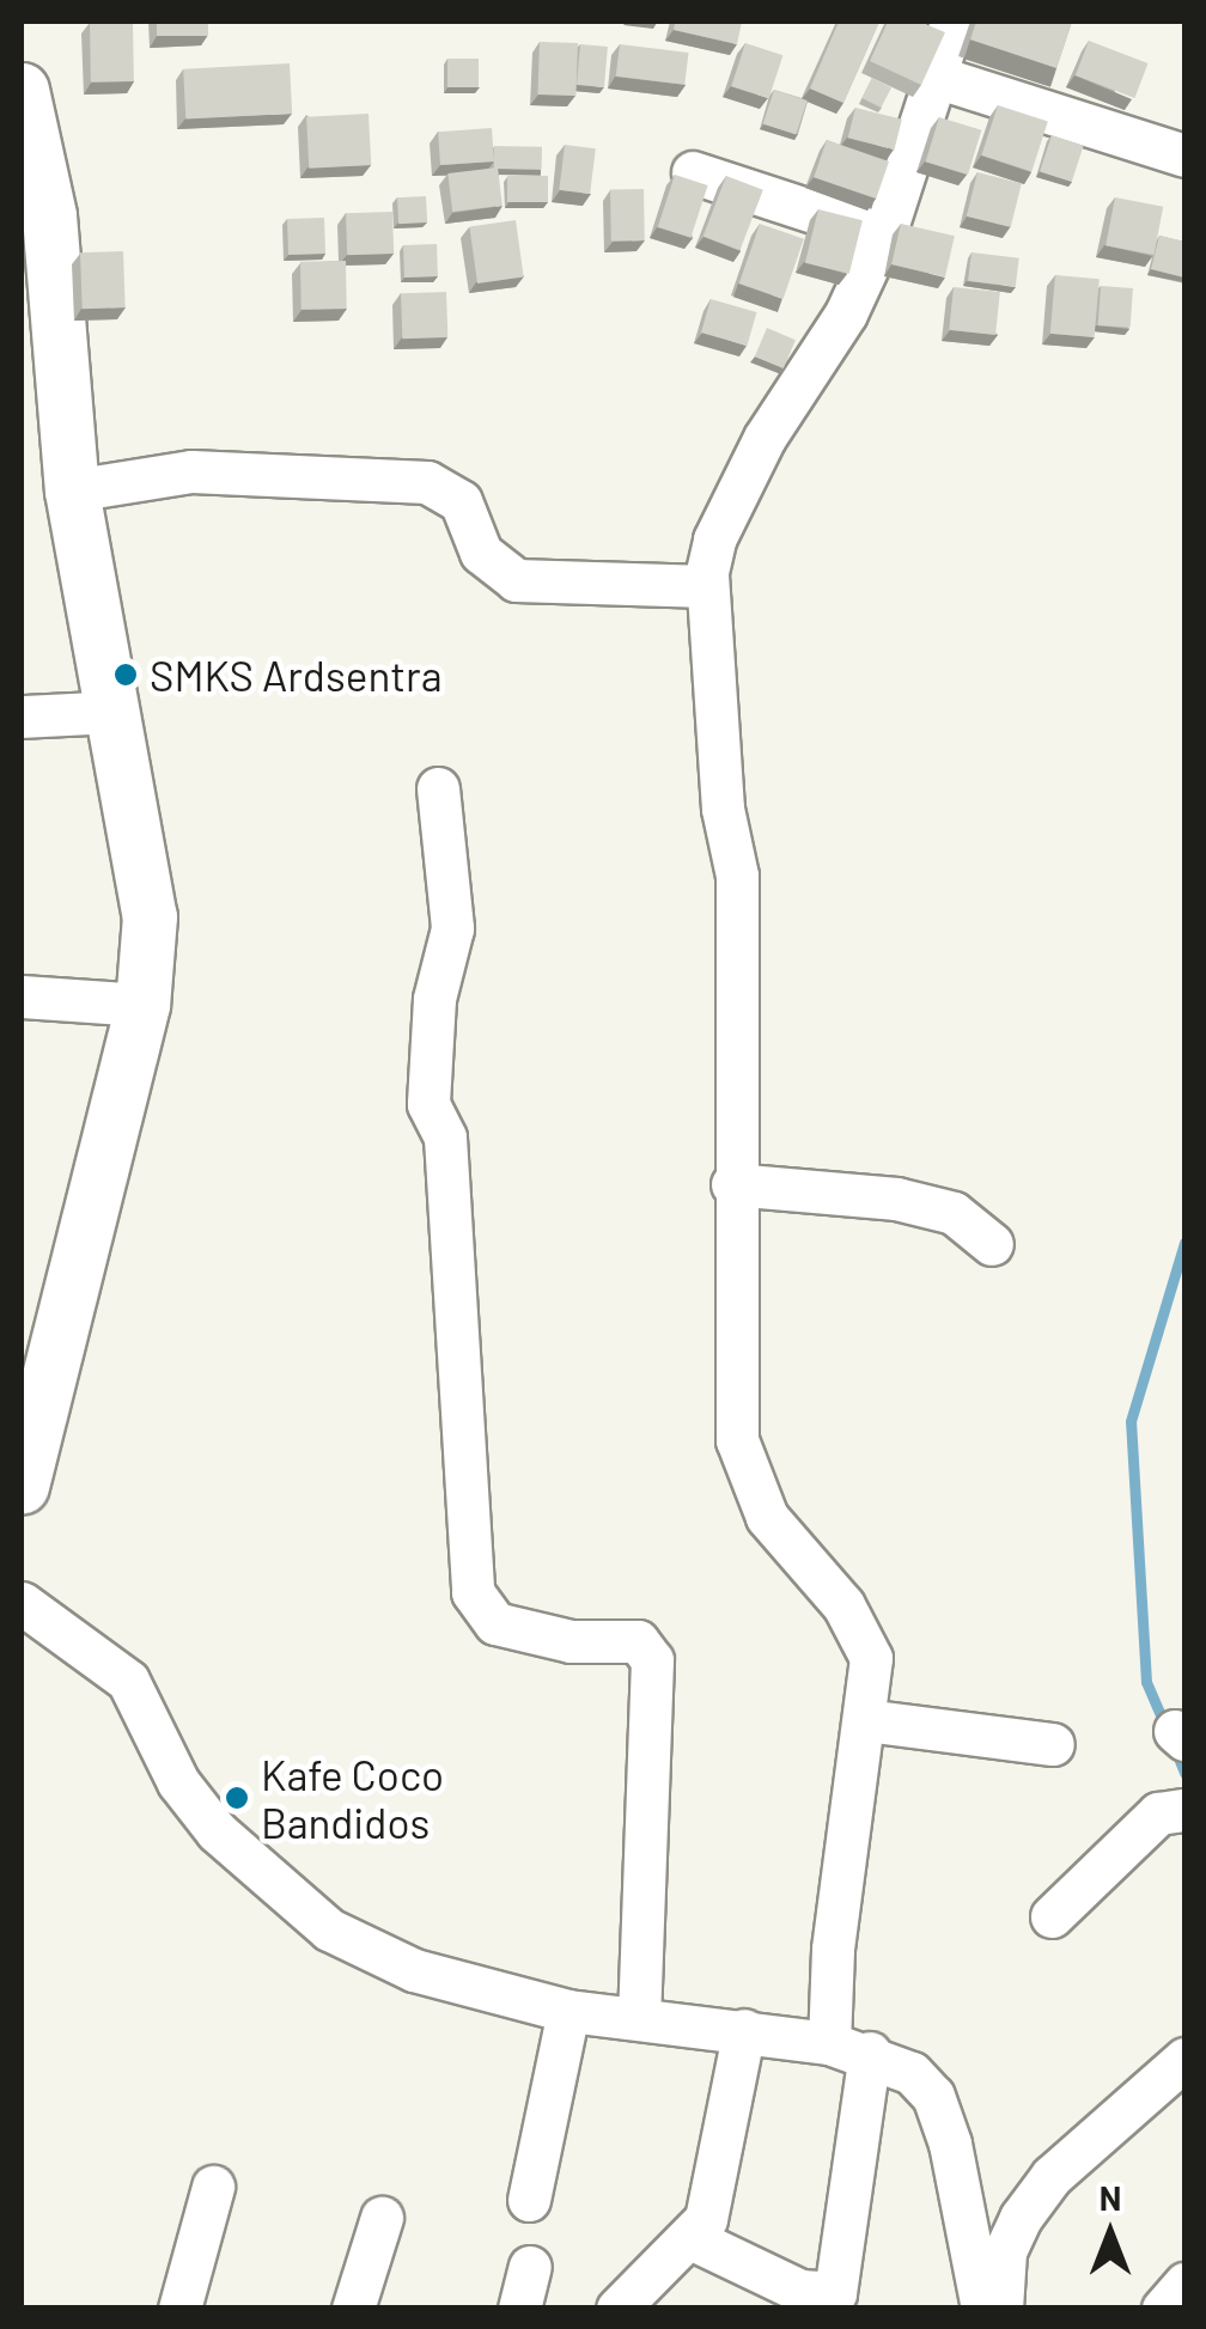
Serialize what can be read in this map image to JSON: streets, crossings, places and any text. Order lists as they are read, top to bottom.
{
  "places": ["SMKS Ardsentra", "Kafe Coco Bandidos"],
  "north": "top"
}
